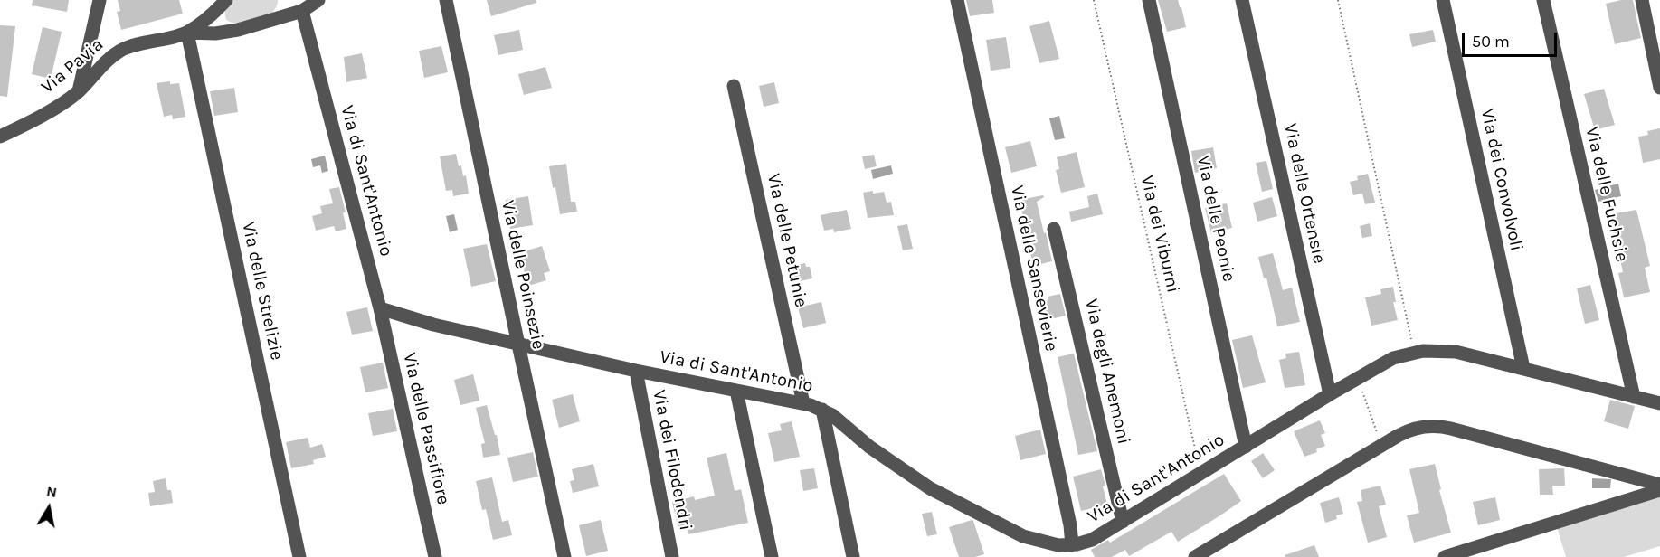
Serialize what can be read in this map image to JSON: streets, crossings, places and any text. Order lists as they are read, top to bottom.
{
  "streets": {
    "street": [
      "Via Pavia",
      "Via dei Convolvoli",
      "Via di Sant'Antonio",
      "Via delle Ortensie",
      "Via delle Fuchsie",
      "Via delle Peonie",
      "Via delle Petunie",
      "Via delle Sansevierie",
      "Via delle Poinsezie",
      "Via delle Strelizie",
      "Via degli Anemoni",
      "Via delle Passifiore",
      "Via dei Filodendri"
    ],
    "path": ["Via dei Viburni"]
  },
  "crossings": [
    ["Via Pavia", "Via delle Strelizie"],
    ["Via dei Convolvoli", "Via di Sant'Antonio"],
    ["Via di Sant'Antonio", "Via delle Ortensie"],
    ["Via di Sant'Antonio", "Via delle Fuchsie"],
    ["Via di Sant'Antonio", "Via delle Peonie"],
    ["Via di Sant'Antonio", "Via dei Viburni"],
    ["Via di Sant'Antonio", "Via delle Petunie"],
    ["Via di Sant'Antonio", "Via delle Sansevierie"],
    ["Via di Sant'Antonio", "Via delle Poinsezie"],
    ["Via di Sant'Antonio", "Via degli Anemoni"],
    ["Via di Sant'Antonio", "Via delle Passifiore"],
    ["Via di Sant'Antonio", "Via dei Filodendri"]
  ],
  "scale_bar": "50 m",
  "north": "top"
}
